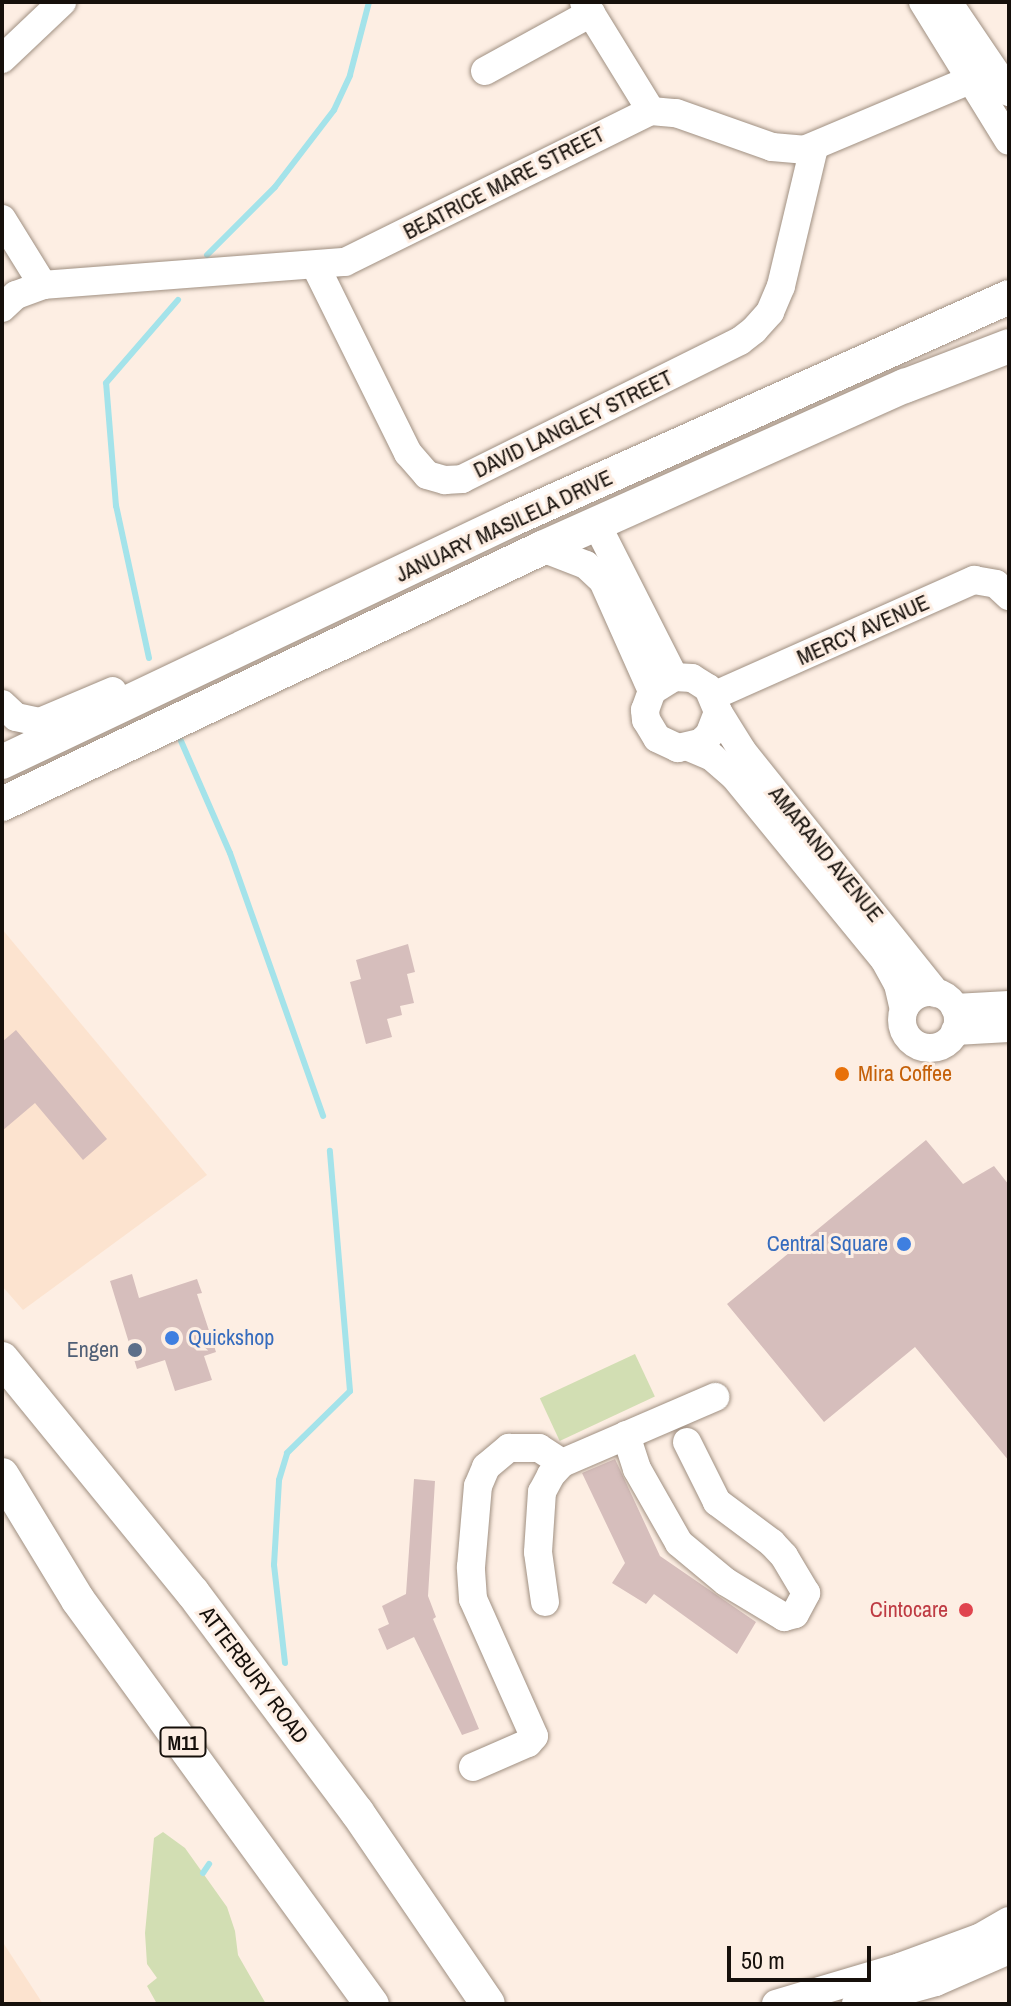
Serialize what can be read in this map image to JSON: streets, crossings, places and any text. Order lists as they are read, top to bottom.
{
  "streets": {
    "main road": ["JANUARY MASILELA DRIVE", "ATTERBURY ROAD", "M11"],
    "street": [
      "BEATRICE MARE STREET",
      "DAVID LANGLEY STREET",
      "MERCY AVENUE",
      "AMARAND AVENUE"
    ]
  },
  "crossings": [
    ["BEATRICE MARE STREET", "DAVID LANGLEY STREET"],
    ["MERCY AVENUE", "AMARAND AVENUE"]
  ],
  "places": [
    "Mira Coffee",
    "Central Square",
    "Quickshop",
    "Engen",
    "Cintocare"
  ],
  "scale_bar": "50 m"
}
